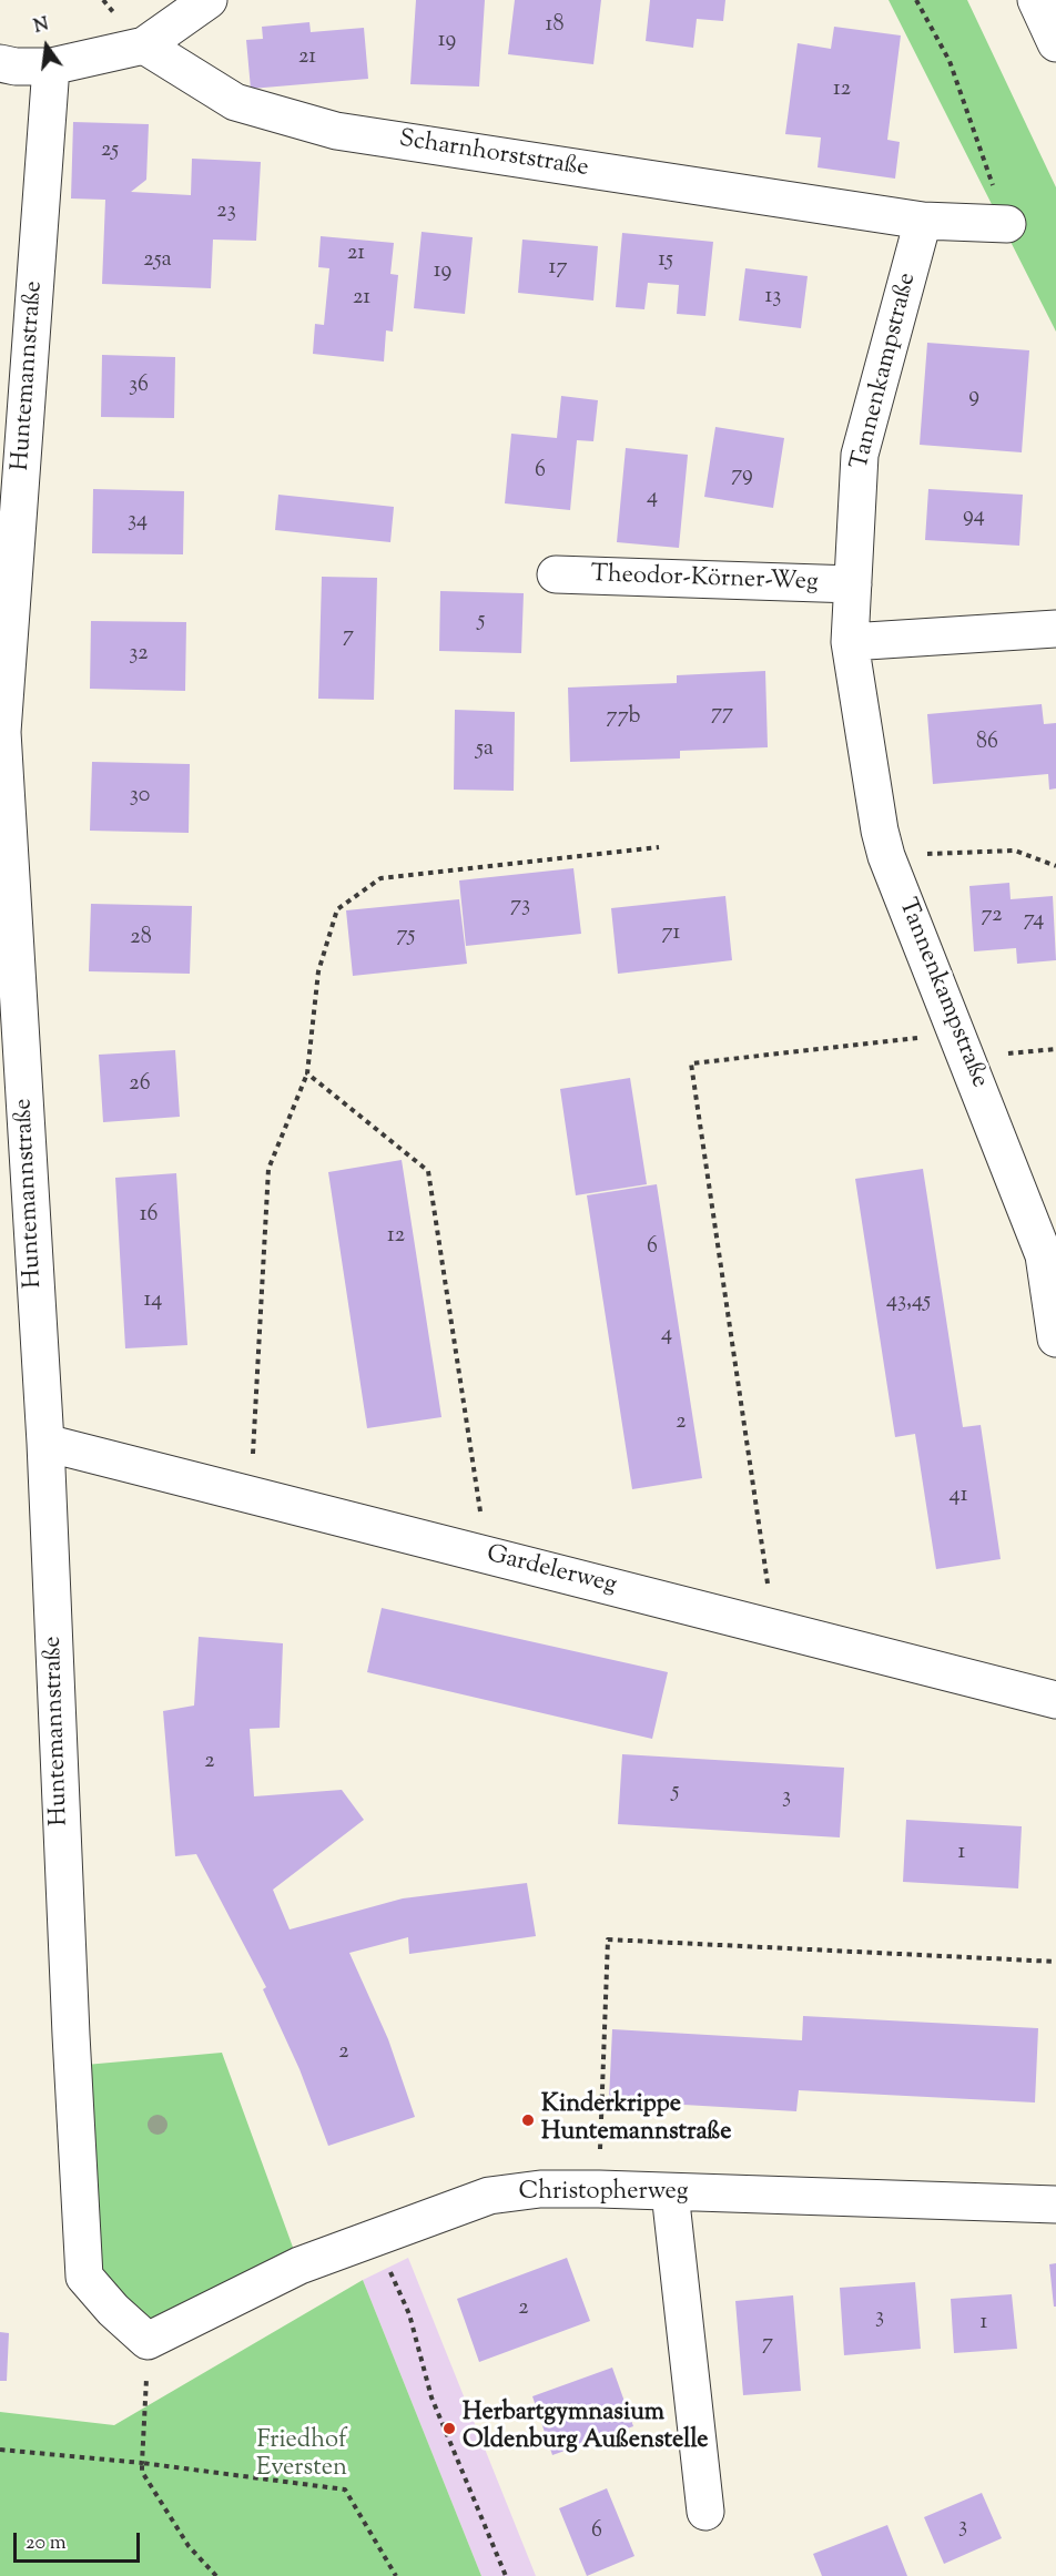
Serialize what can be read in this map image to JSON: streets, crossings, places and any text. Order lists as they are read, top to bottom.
{
  "streets": {
    "main road": [
      "Scharnhorststraße",
      "Tannenkampstraße",
      "Huntemannstraße",
      "Theodor-Körner-Weg",
      "Gardelerweg",
      "Christopherweg"
    ]
  },
  "crossings": [
    ["Scharnhorststraße", "Tannenkampstraße"],
    ["Tannenkampstraße", "Theodor-Körner-Weg"],
    ["Huntemannstraße", "Gardelerweg"],
    ["Huntemannstraße", "Christopherweg"]
  ],
  "parks": ["Friedhof Eversten"],
  "places": ["Kinderkrippe Huntemannstraße", "Herbartgymnasium Oldenburg Außenstelle"],
  "house_numbers": [
    "18",
    "19",
    "21",
    "12",
    "25",
    "23",
    "21",
    "25a",
    "15",
    "17",
    "19",
    "13",
    "21",
    "36",
    "9",
    "6",
    "79",
    "4",
    "94",
    "34",
    "5",
    "7",
    "32",
    "77",
    "77b",
    "86",
    "5a",
    "30",
    "73",
    "72",
    "74",
    "71",
    "75",
    "28",
    "26",
    "16",
    "12",
    "6",
    "14",
    "43,45",
    "4",
    "2",
    "41",
    "2",
    "5",
    "3",
    "1",
    "2",
    "2",
    "3",
    "1",
    "7",
    "3",
    "6"
  ],
  "scale_bar": "20 m",
  "north": "top"
}
